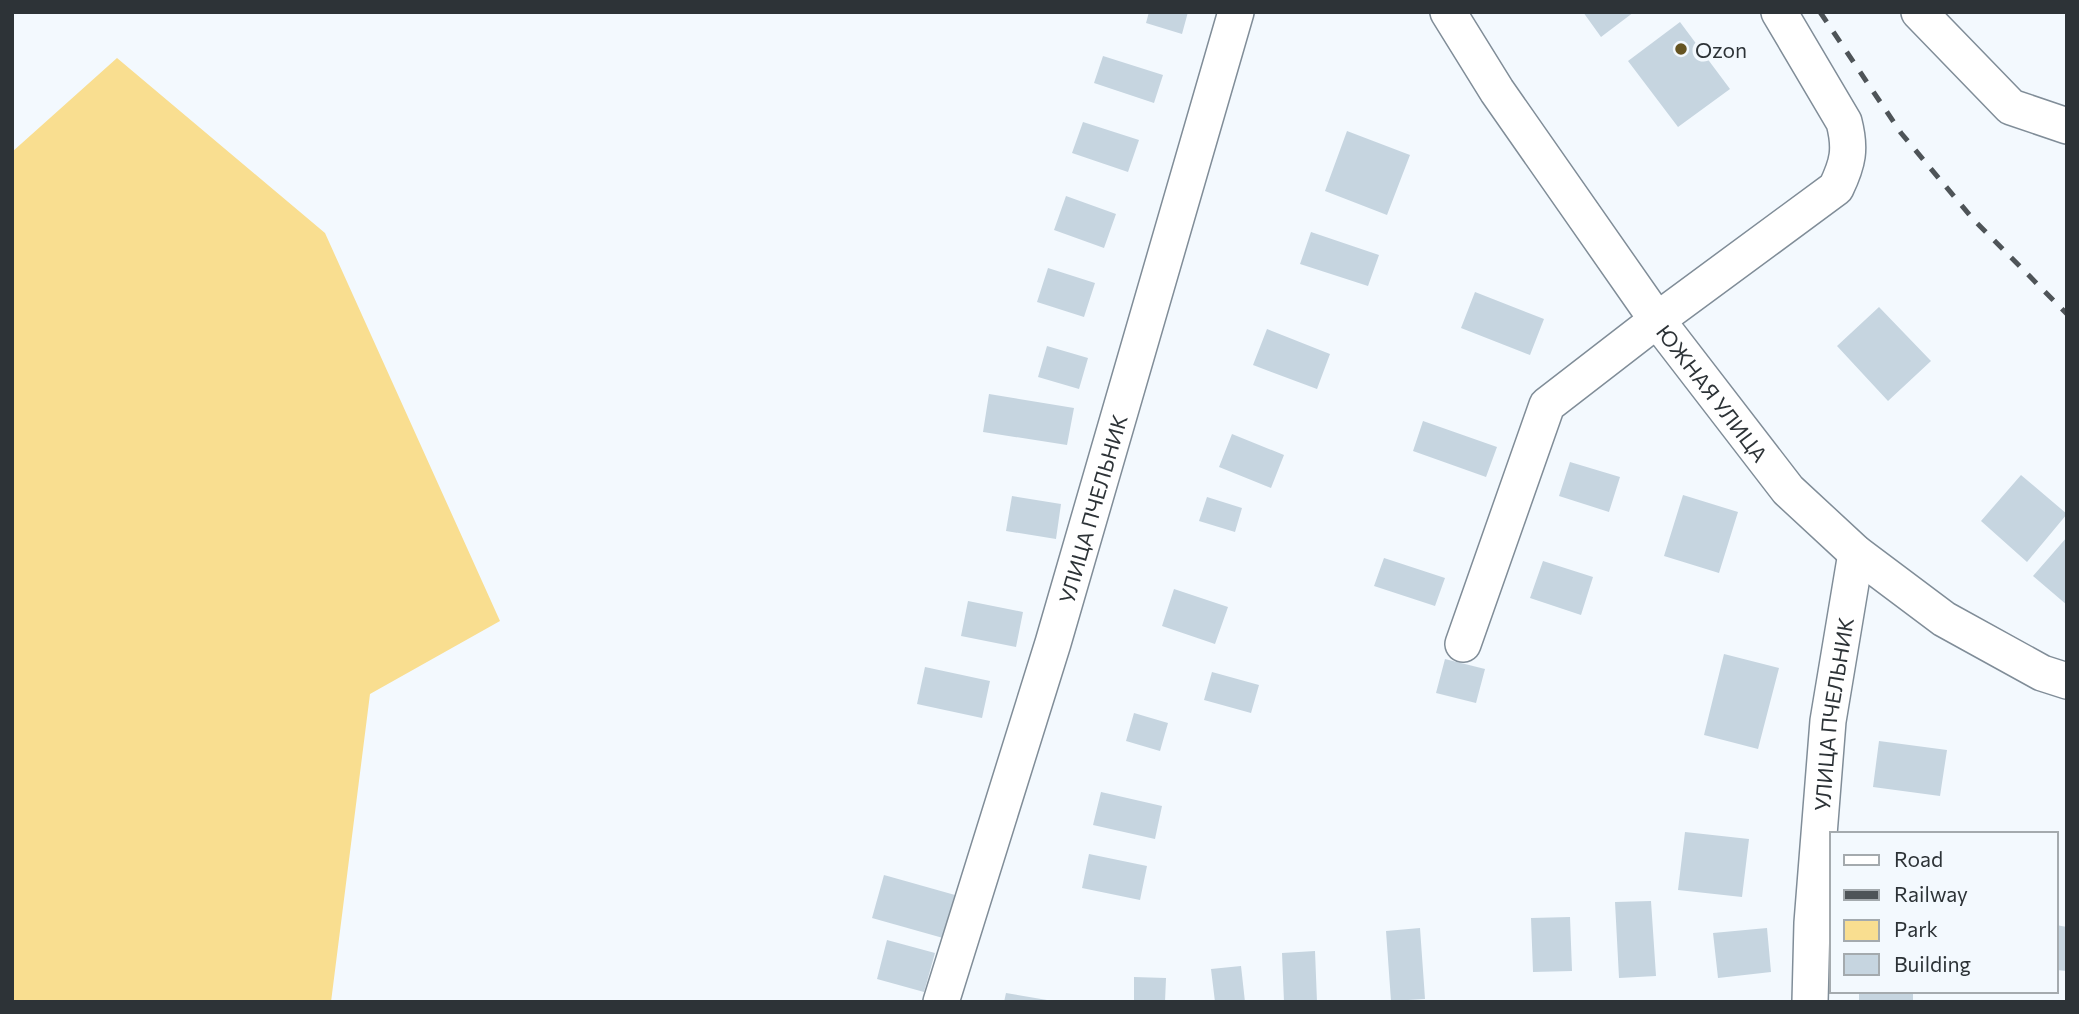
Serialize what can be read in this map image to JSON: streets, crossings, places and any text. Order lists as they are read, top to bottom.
{
  "streets": {
    "street": ["ЮЖНАЯ УЛИЦА", "УЛИЦА ПЧЕЛЬНИК"]
  },
  "crossings": [
    ["ЮЖНАЯ УЛИЦА", "УЛИЦА ПЧЕЛЬНИК"]
  ],
  "places": ["Ozon"],
  "legend": [
    "Road",
    "Railway",
    "Park",
    "Building"
  ]
}
